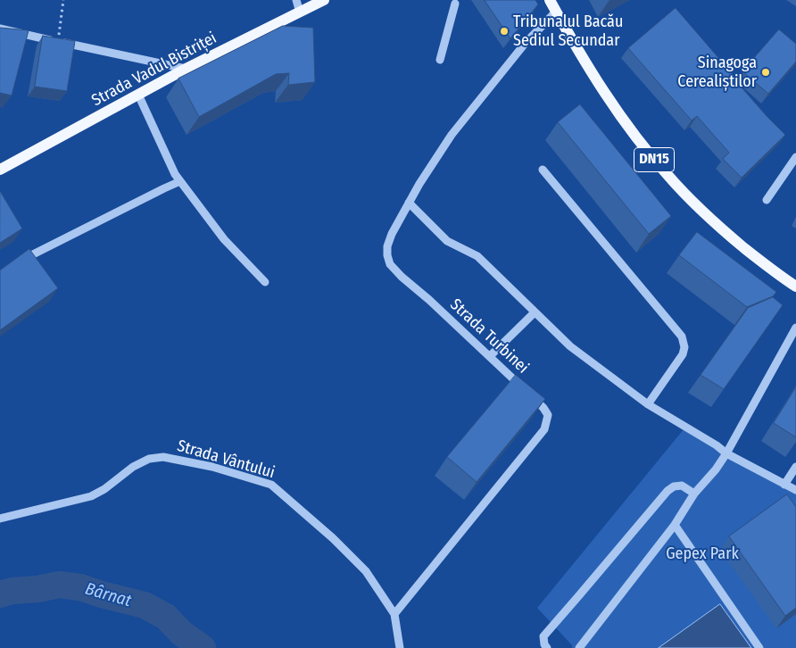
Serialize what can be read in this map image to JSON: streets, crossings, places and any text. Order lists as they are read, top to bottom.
{
  "streets": {
    "main road": ["Strada Vadul Bistriței", "DN15"],
    "street": ["Strada Turbinei", "Strada Vântului"]
  },
  "crossings": [
    ["DN15", "Strada Turbinei"],
    ["Strada Turbinei", "Strada Vântului"]
  ],
  "water": ["Bârnat"],
  "parks": ["Gepex Park"],
  "places": ["Tribunalul Bacău Sediul Secundar", "Sinagoga Cerealiștilor"]
}
